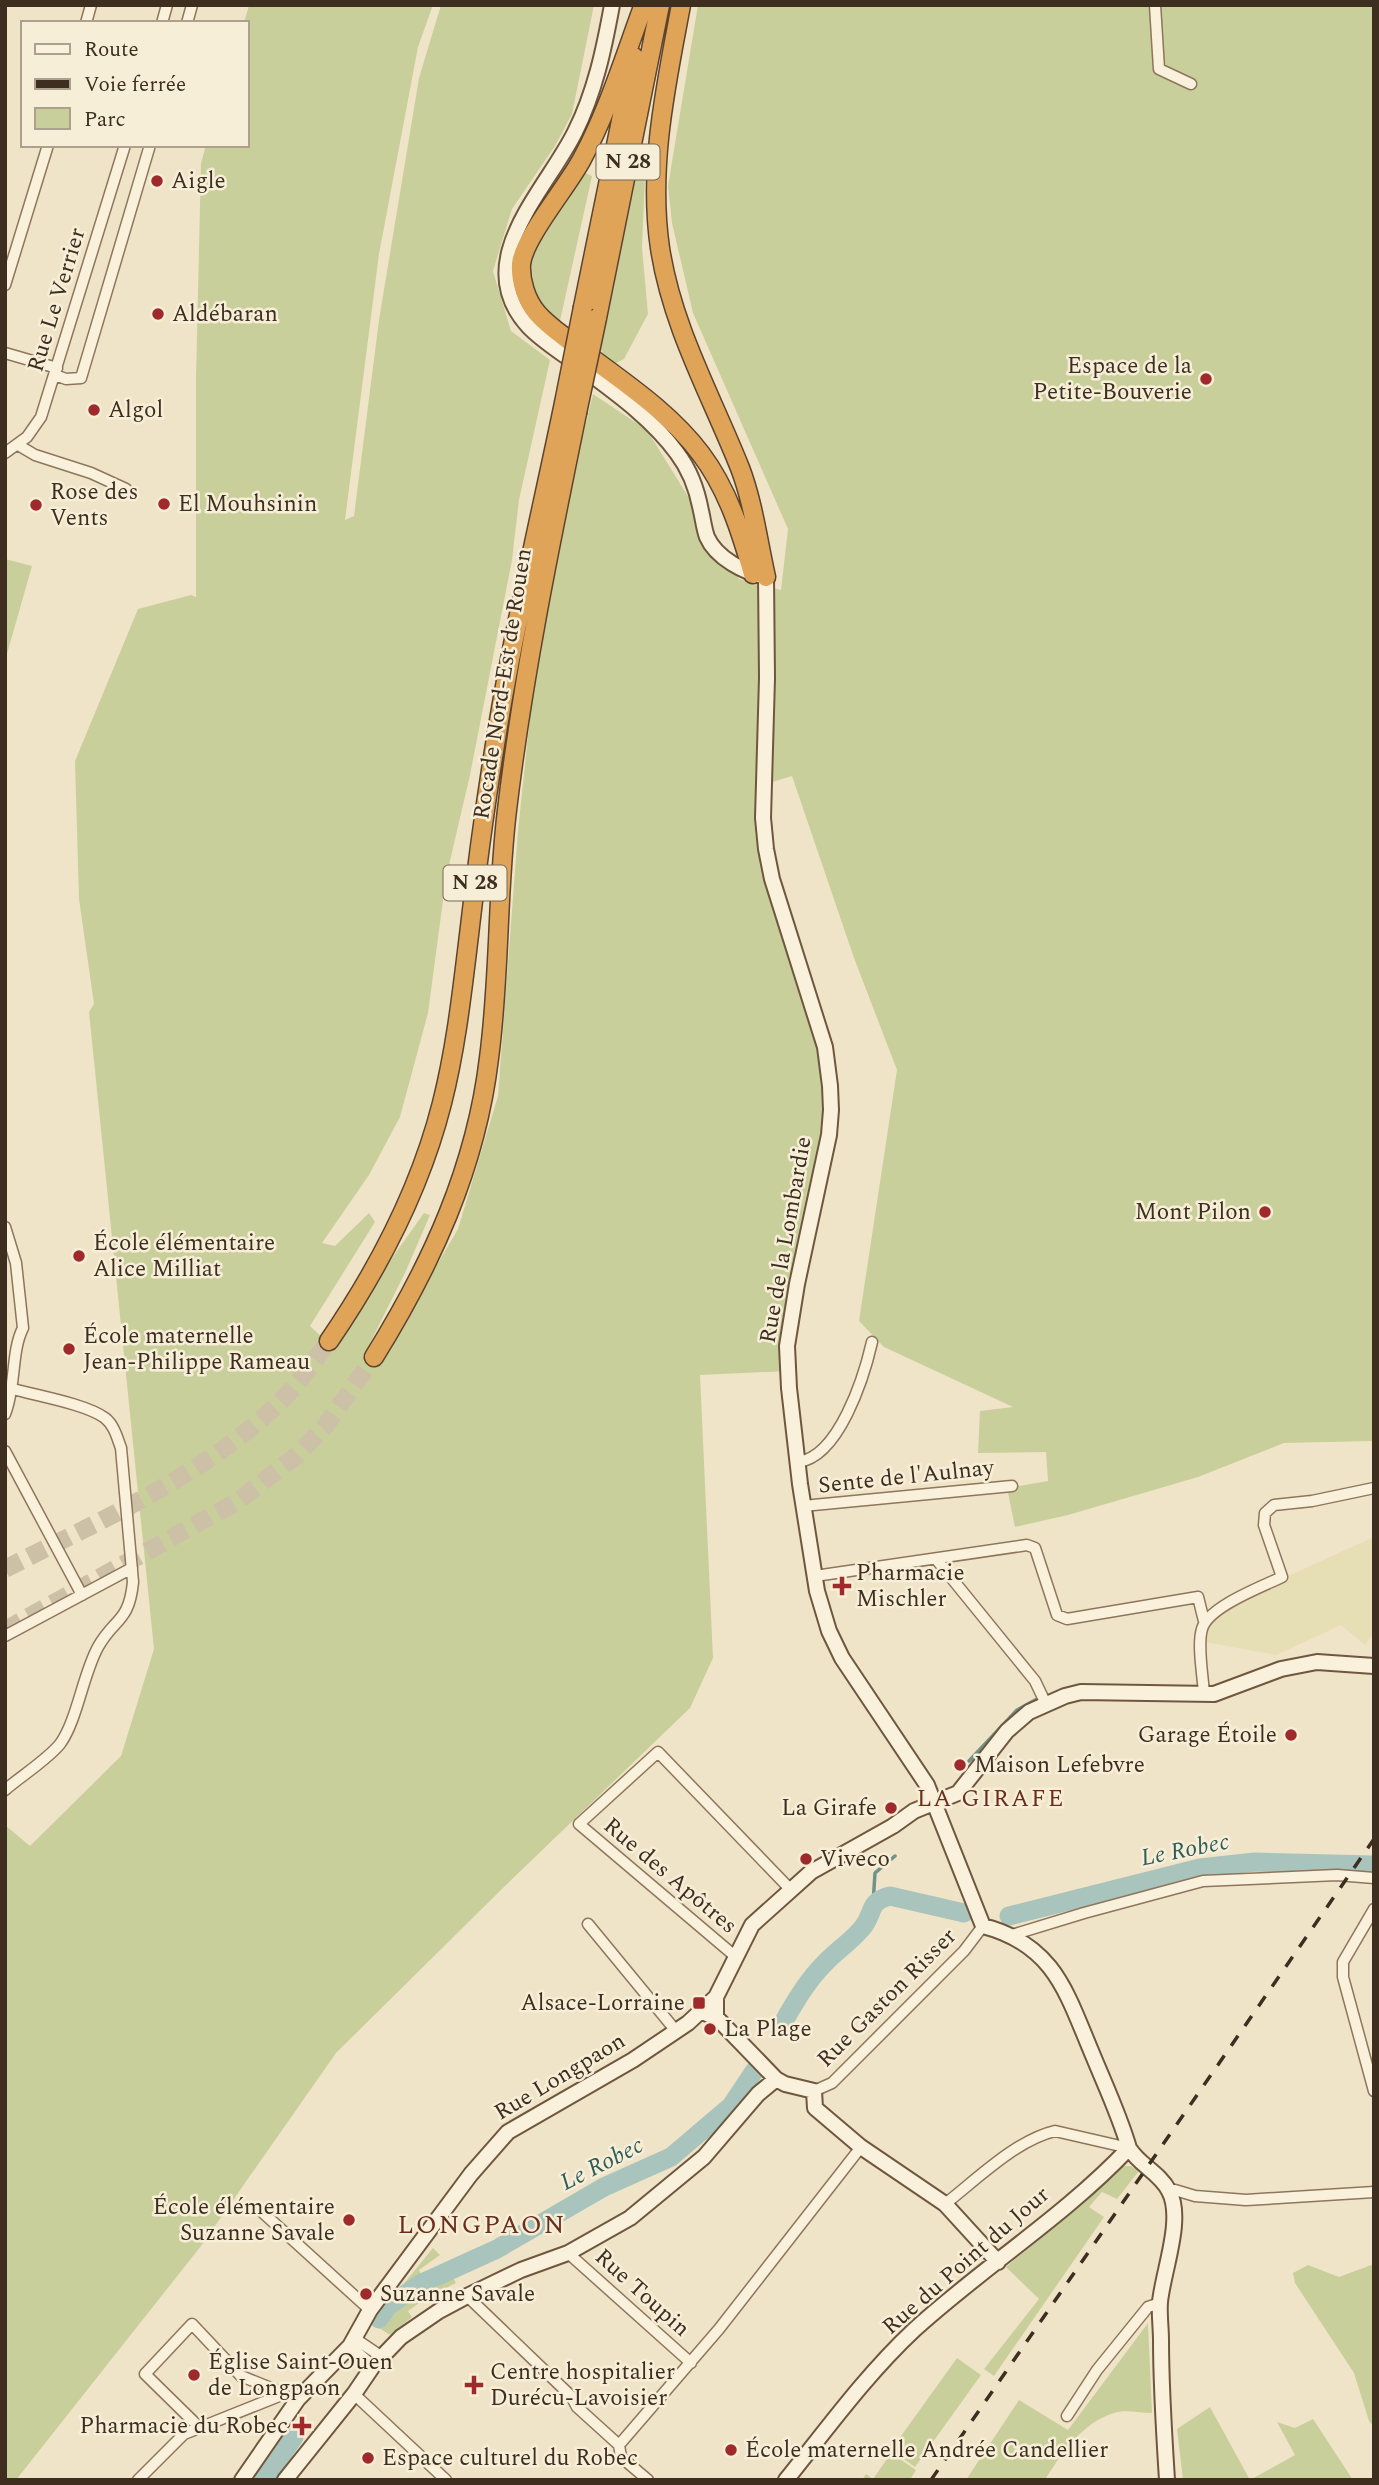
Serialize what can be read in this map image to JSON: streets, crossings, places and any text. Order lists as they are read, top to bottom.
{
  "streets": {
    "highway": ["N 28", "Rocade Nord-Est de Rouen"],
    "main road": ["Rue de la Lombardie", "Rue Longpaon", "Rue du Point du Jour"],
    "street": [
      "Rue Le Verrier",
      "Sente de l'Aulnay",
      "Rue des Apôtres",
      "Rue Gaston Risser",
      "Rue Toupin"
    ]
  },
  "crossings": [
    ["Rue de la Lombardie", "Sente de l'Aulnay"],
    ["Rue de la Lombardie", "Rue Gaston Risser"]
  ],
  "districts": ["LA GIRAFE", "LONGPAON"],
  "water": ["Le Robec"],
  "places": {
    "other": [
      "Aigle",
      "Aldébaran",
      "Espace de la Petite-Bouverie",
      "Algol",
      "El Mouhsinin",
      "Rose des Vents",
      "Mont Pilon",
      "École élémentaire Alice Milliat",
      "École maternelle Jean-Philippe Rameau",
      "Garage Étoile",
      "Maison Lefebvre",
      "La Girafe",
      "Viveco",
      "La Plage",
      "École élémentaire Suzanne Savale",
      "Suzanne Savale",
      "Église Saint-Ouen de Longpaon",
      "École maternelle Andrée Candellier",
      "Espace culturel du Robec"
    ],
    "health": ["Pharmacie Mischler", "Centre hospitalier Durécu-Lavoisier", "Pharmacie du Robec"],
    "transit": ["Alsace-Lorraine"]
  },
  "legend": ["Route", "Voie ferrée", "Parc"]
}
